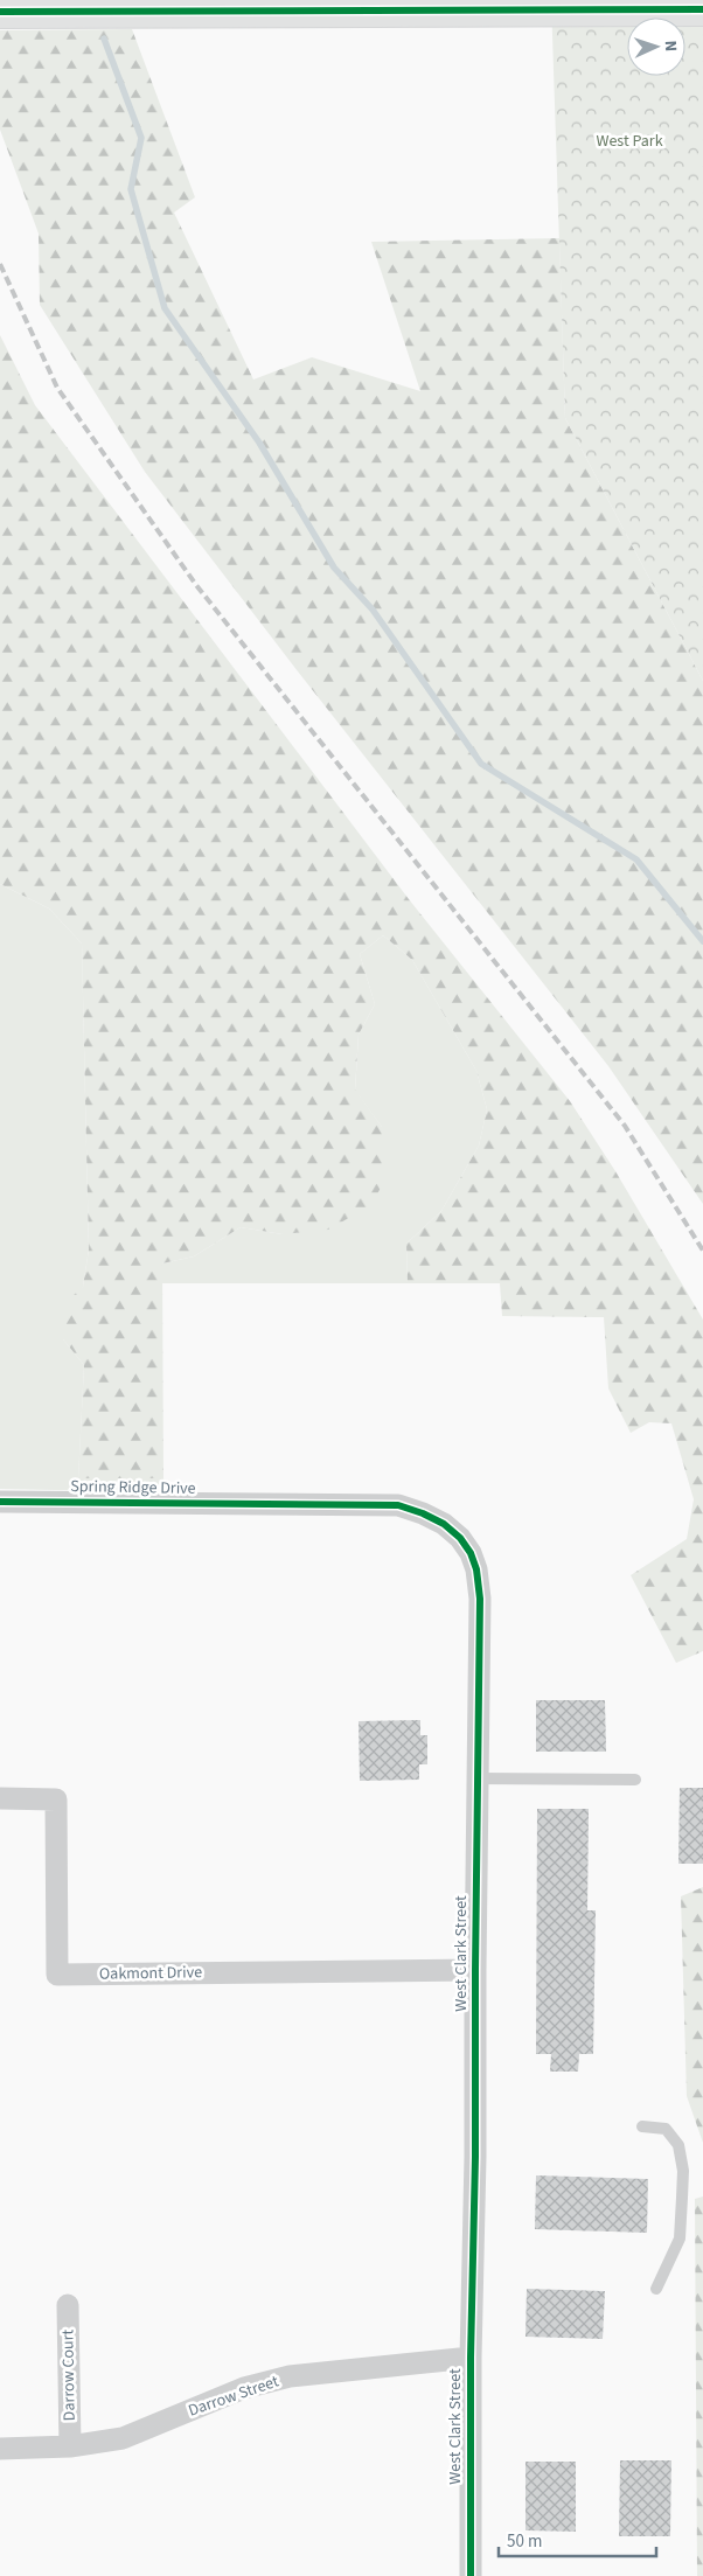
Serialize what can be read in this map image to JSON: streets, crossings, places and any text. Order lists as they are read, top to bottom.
{
  "streets": {
    "street": [
      "Spring Ridge Drive",
      "West Clark Street",
      "Oakmont Drive",
      "Darrow Court",
      "Darrow Street"
    ]
  },
  "crossings": [
    ["Spring Ridge Drive", "West Clark Street"],
    ["West Clark Street", "Oakmont Drive"],
    ["West Clark Street", "Darrow Street"],
    ["Darrow Court", "Darrow Street"]
  ],
  "parks": ["West Park"],
  "scale_bar": "50 m",
  "north": "right"
}
